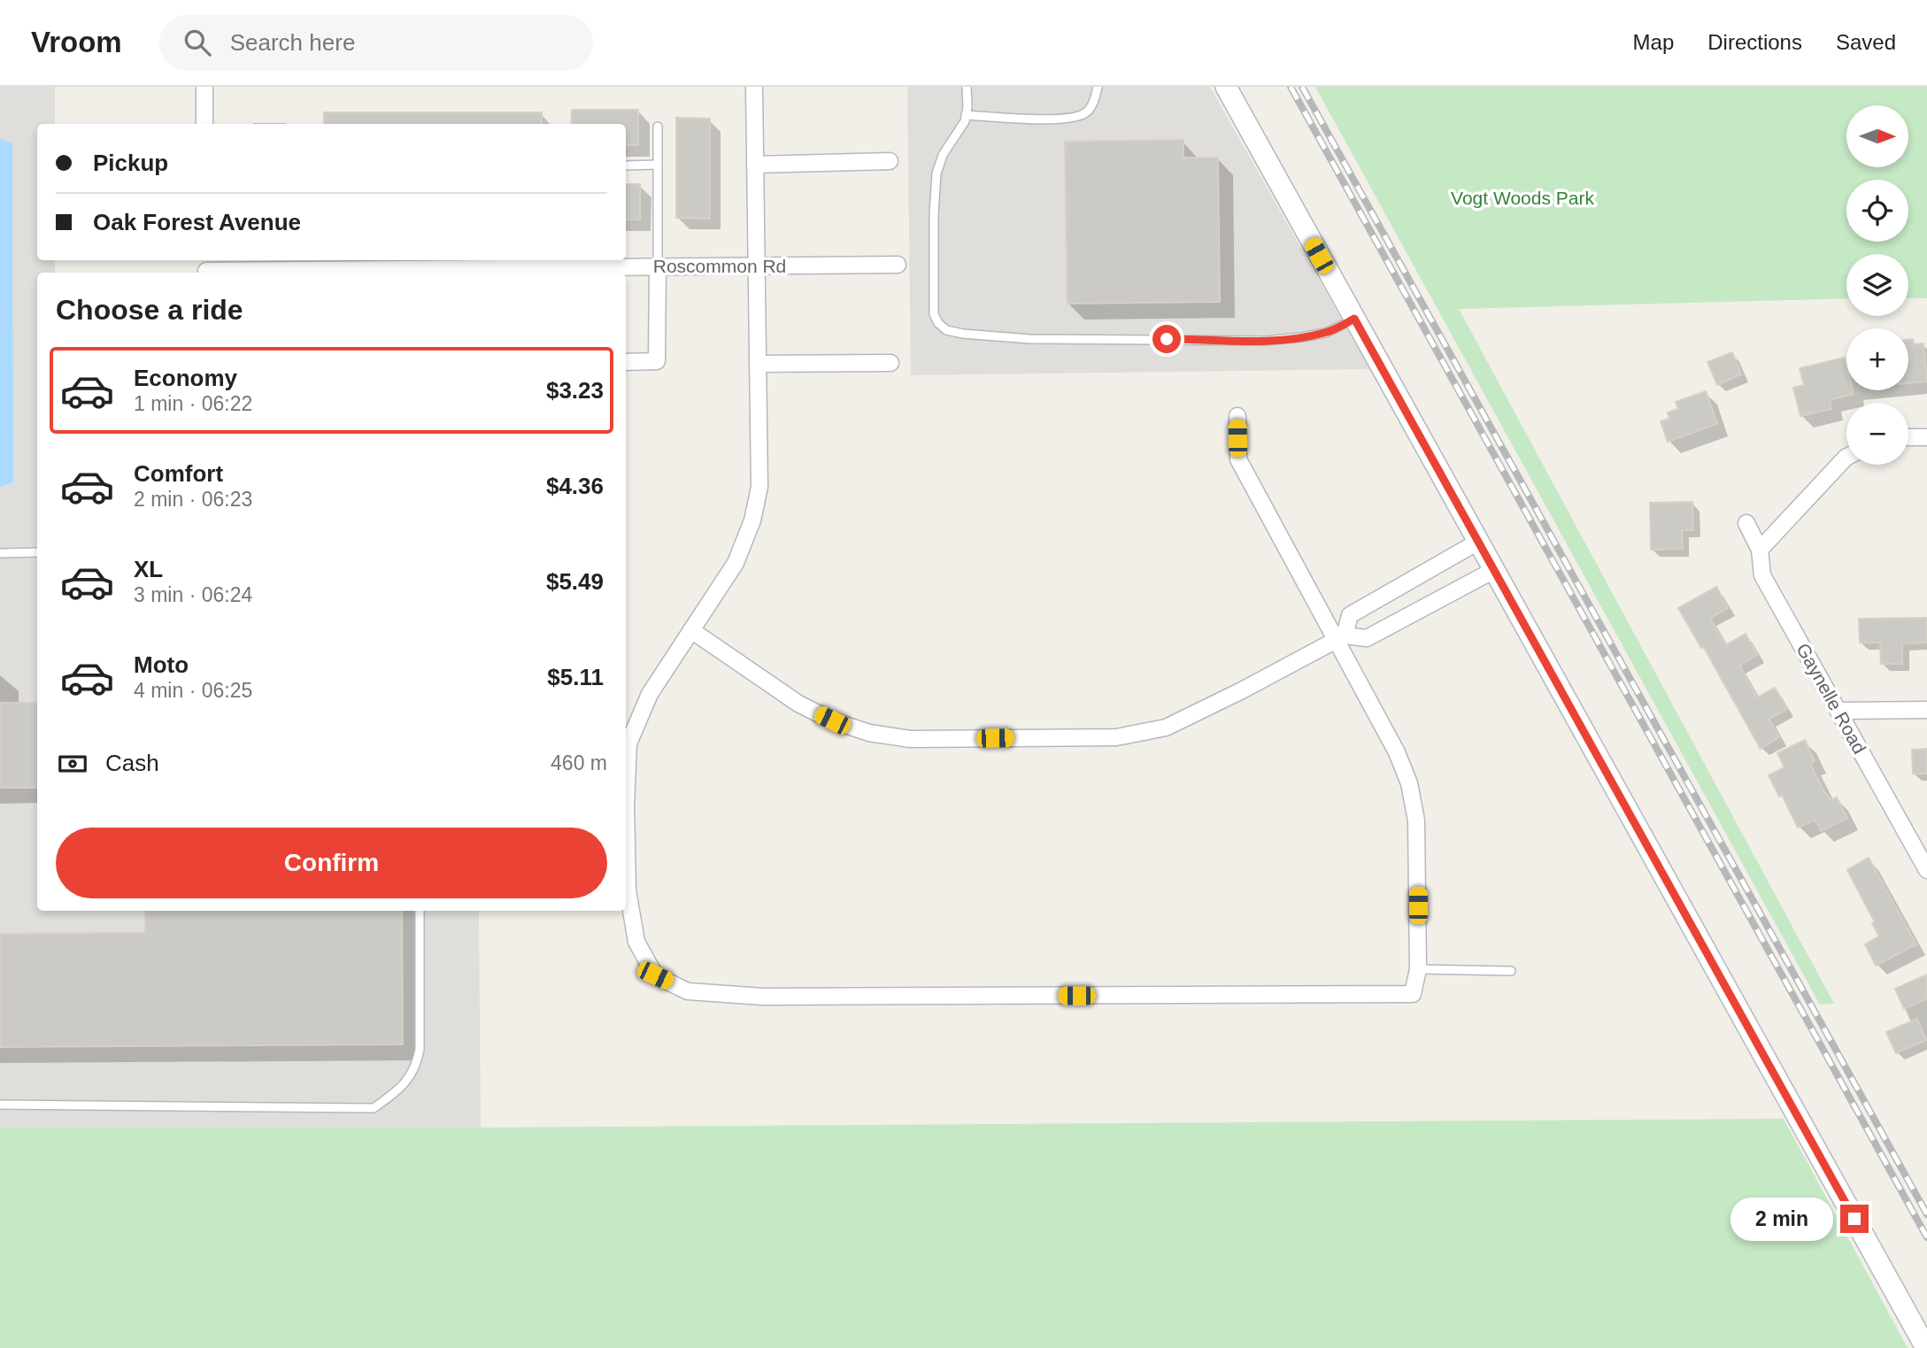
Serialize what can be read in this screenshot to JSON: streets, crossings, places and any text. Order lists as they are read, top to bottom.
{
  "streets": {
    "street": ["Roscommon Rd", "Gaynelle Road"]
  },
  "parks": ["Vogt Woods Park"],
  "north": "right",
  "page": {
    "header": "Vroom",
    "search": "Search here",
    "nav": ["Map", "Directions", "Saved"],
    "map_buttons": ["+", "−"],
    "banner": ["Pickup", "Oak Forest Avenue"],
    "heading": "Choose a ride",
    "list": [
      {
        "name": "Economy",
        "note": "1 min · 06:22",
        "value": "$3.23"
      },
      {
        "name": "Comfort",
        "note": "2 min · 06:23",
        "value": "$4.36"
      },
      {
        "name": "XL",
        "note": "3 min · 06:24",
        "value": "$5.49"
      },
      {
        "name": "Moto",
        "note": "4 min · 06:25",
        "value": "$5.11"
      }
    ],
    "pay": ["Cash", "460 m"],
    "buttons": "Confirm",
    "bubble": "2 min"
  }
}
